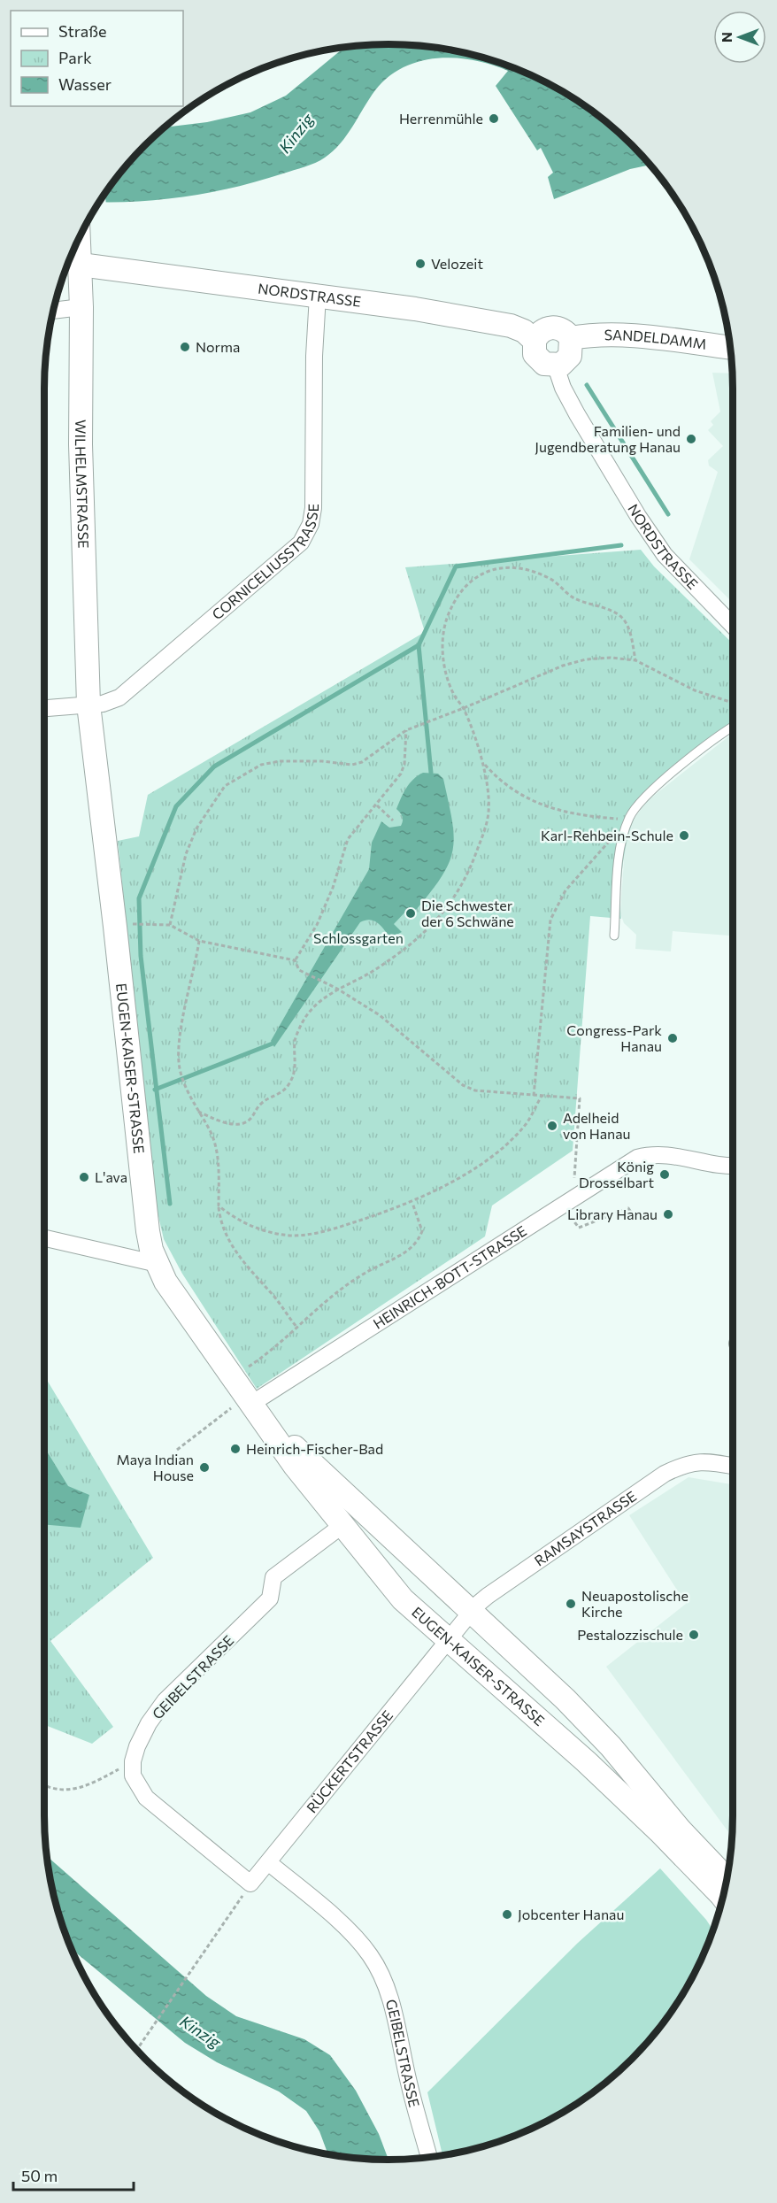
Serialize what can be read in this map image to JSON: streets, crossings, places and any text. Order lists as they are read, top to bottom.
{
  "streets": {
    "main road": [
      "NORDSTRASSE",
      "SANDELDAMM",
      "WILHELMSTRASSE",
      "EUGEN-KAISER-STRASSE"
    ],
    "street": [
      "CORNICELIUSSTRASSE",
      "HEINRICH-BOTT-STRASSE",
      "RAMSAYSTRASSE",
      "GEIBELSTRASSE",
      "RÜCKERTSTRASSE"
    ]
  },
  "crossings": [
    ["NORDSTRASSE", "SANDELDAMM"],
    ["NORDSTRASSE", "WILHELMSTRASSE"],
    ["NORDSTRASSE", "CORNICELIUSSTRASSE"],
    ["WILHELMSTRASSE", "CORNICELIUSSTRASSE"],
    ["WILHELMSTRASSE", "EUGEN-KAISER-STRASSE"],
    ["CORNICELIUSSTRASSE", "EUGEN-KAISER-STRASSE"],
    ["EUGEN-KAISER-STRASSE", "HEINRICH-BOTT-STRASSE"],
    ["EUGEN-KAISER-STRASSE", "RAMSAYSTRASSE"],
    ["EUGEN-KAISER-STRASSE", "GEIBELSTRASSE"],
    ["EUGEN-KAISER-STRASSE", "RÜCKERTSTRASSE"],
    ["RAMSAYSTRASSE", "RÜCKERTSTRASSE"],
    ["GEIBELSTRASSE", "RÜCKERTSTRASSE"]
  ],
  "water": ["Kinzig"],
  "parks": ["Schlossgarten"],
  "places": [
    "Herrenmühle",
    "Velozeit",
    "Norma",
    "Familien- und Jugendberatung Hanau",
    "Karl-Rehbein-Schule",
    "Die Schwester der 6 Schwäne",
    "Congress-Park Hanau",
    "Adelheid von Hanau",
    "König Drosselbart",
    "L'ava",
    "Library Hanau",
    "Heinrich-Fischer-Bad",
    "Maya Indian House",
    "Neuapostolische Kirche",
    "Pestalozzischule",
    "Jobcenter Hanau"
  ],
  "legend": ["Straße", "Park", "Wasser"],
  "scale_bar": "50 m",
  "north": "left"
}
